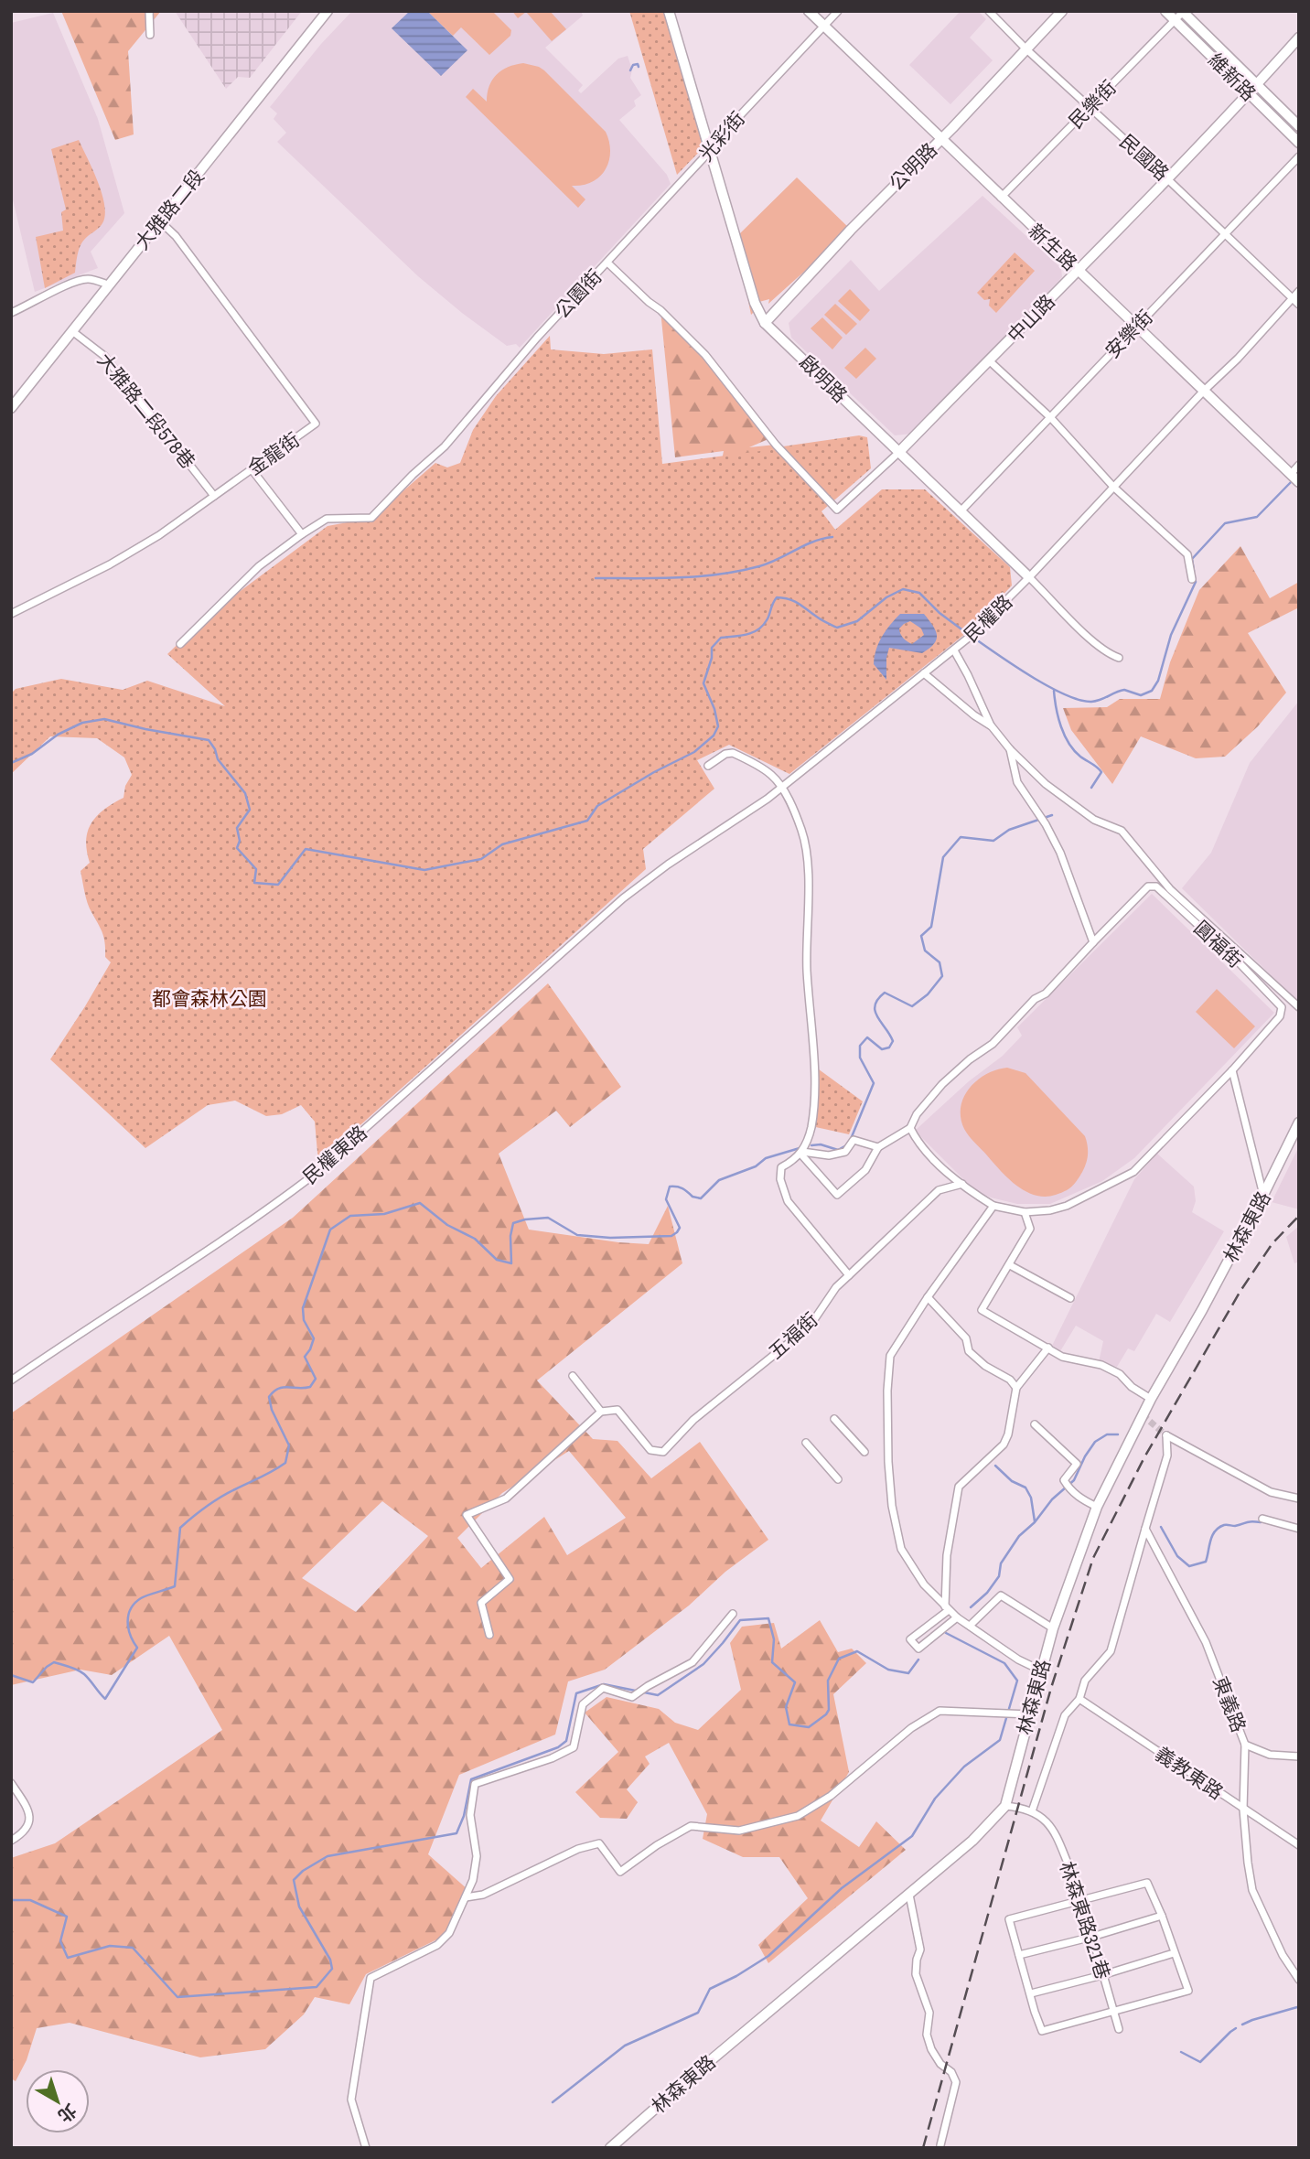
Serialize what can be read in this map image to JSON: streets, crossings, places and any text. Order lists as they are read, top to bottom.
{
  "streets": {
    "street": [
      "維新路",
      "民樂街",
      "光彩街",
      "民國路",
      "公明路",
      "大雅路二段",
      "新生路",
      "公園街",
      "中山路",
      "安樂街",
      "啟明路",
      "大雅路二段578巷",
      "金龍街",
      "民權路",
      "圓福街",
      "民權東路",
      "林森東路",
      "五福街",
      "東義路",
      "義教東路",
      "林森東路321巷"
    ]
  },
  "crossings": [
    ["維新路", "民樂街"],
    ["維新路", "中山路"],
    ["民樂街", "民國路"],
    ["民樂街", "新生路"],
    ["光彩街", "新生路"],
    ["光彩街", "公園街"],
    ["光彩街", "啟明路"],
    ["民國路", "公明路"],
    ["民國路", "中山路"],
    ["民國路", "安樂街"],
    ["民國路", "民權路"],
    ["公明路", "新生路"],
    ["公明路", "啟明路"],
    ["大雅路二段", "大雅路二段578巷"],
    ["大雅路二段", "金龍街"],
    ["新生路", "中山路"],
    ["新生路", "安樂街"],
    ["新生路", "民權路"],
    ["公園街", "中山路"],
    ["中山路", "啟明路"],
    ["安樂街", "啟明路"],
    ["啟明路", "民權路"],
    ["大雅路二段578巷", "金龍街"],
    ["民權路", "圓福街"],
    ["民權路", "民權東路"],
    ["東義路", "義教東路"]
  ],
  "parks": ["都會森林公園"],
  "north": "bottom right"
}
